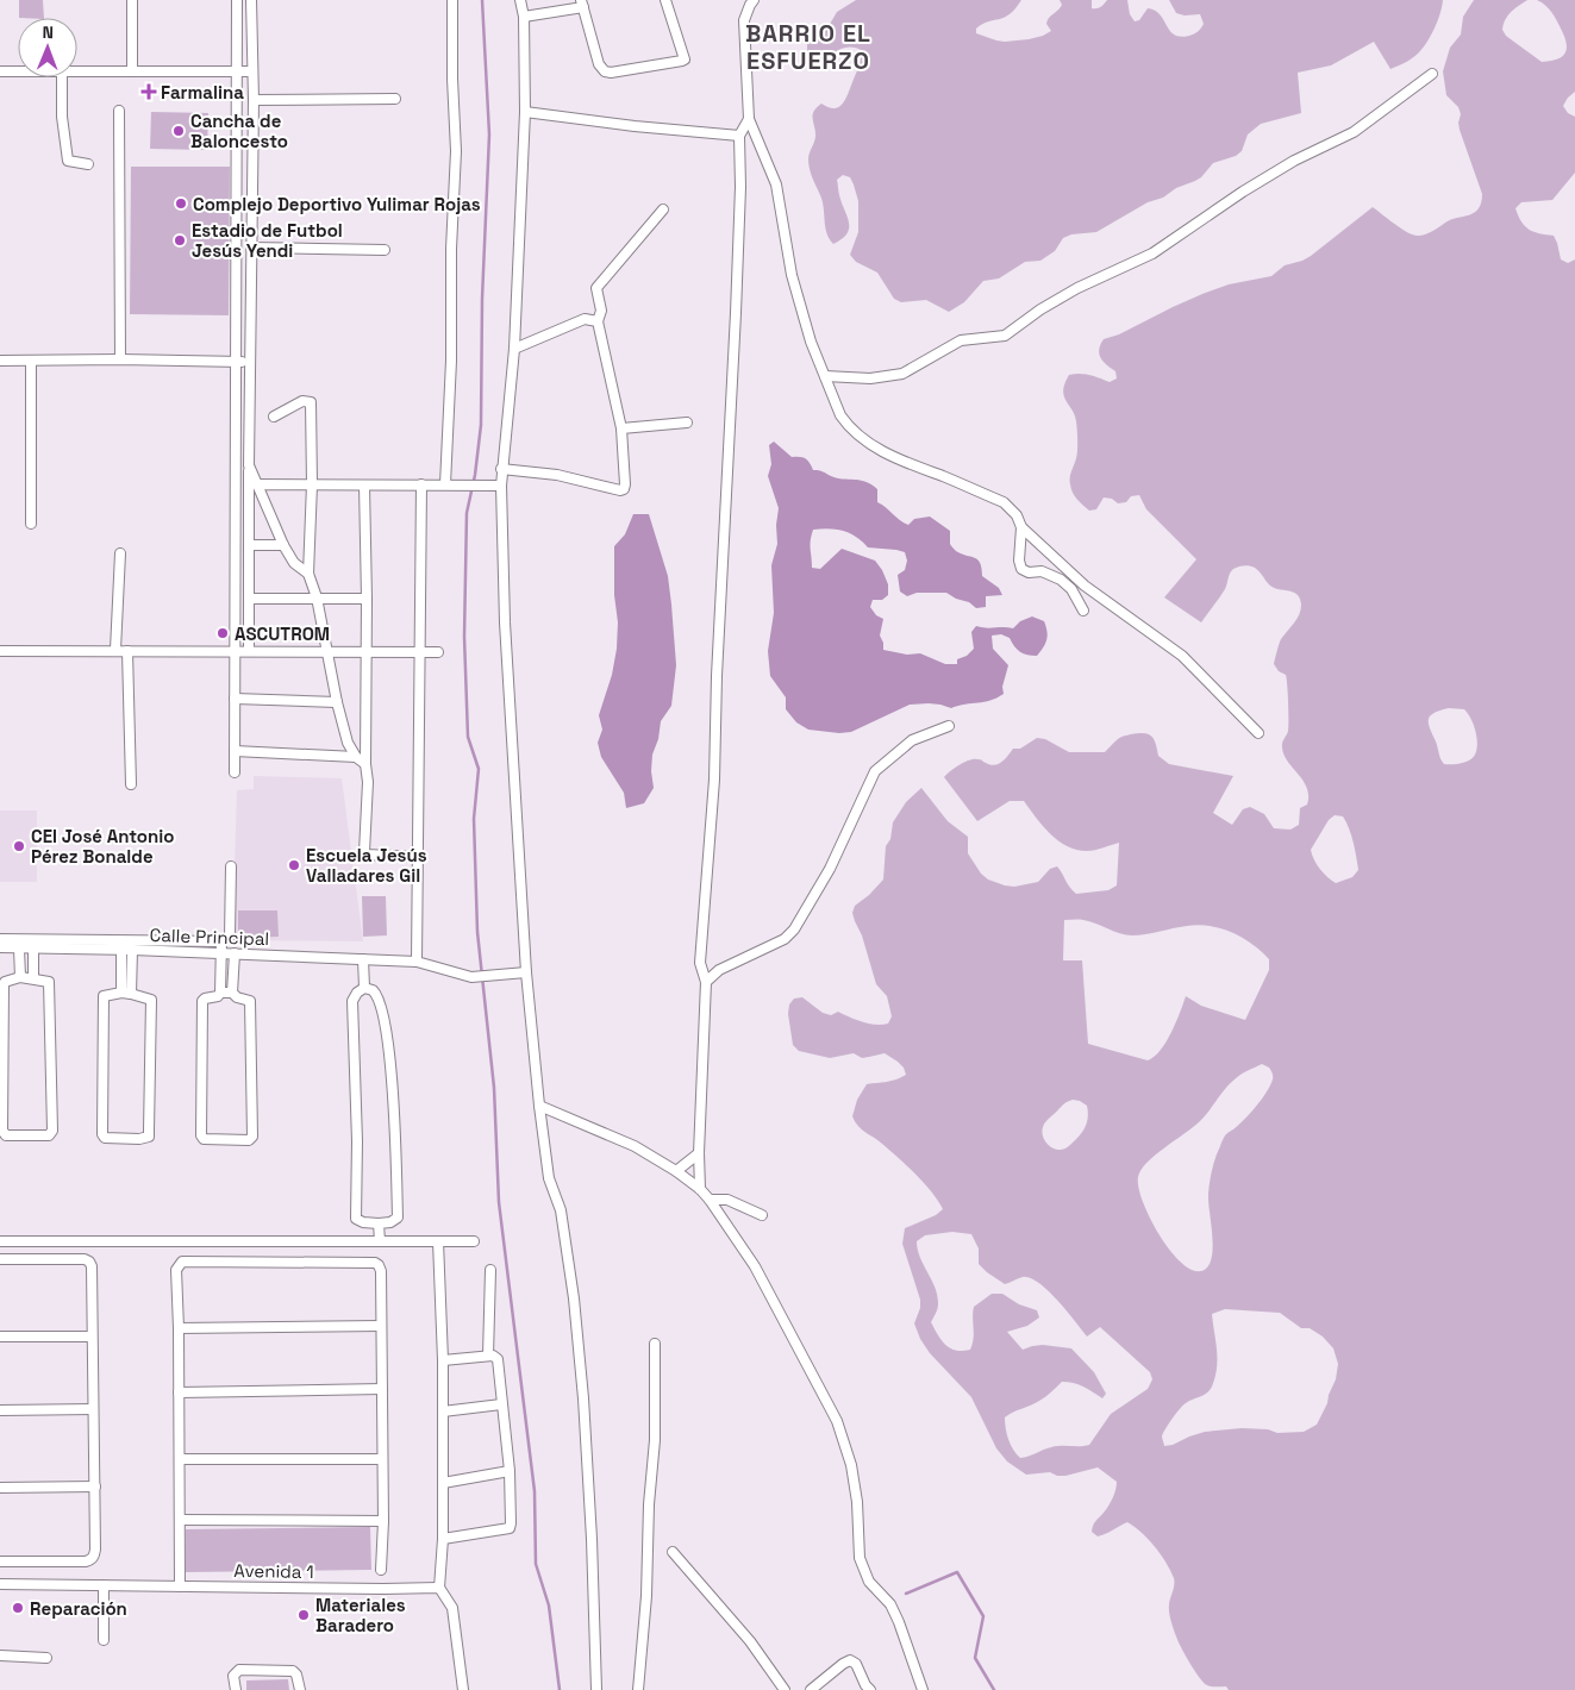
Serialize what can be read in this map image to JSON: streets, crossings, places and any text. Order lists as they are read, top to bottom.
{
  "streets": {
    "street": ["Calle Principal", "Avenida 1"]
  },
  "districts": ["BARRIO EL ESFUERZO"],
  "places": {
    "health": ["Farmalina"],
    "other": [
      "Cancha de Baloncesto",
      "Complejo Deportivo Yulimar Rojas",
      "Estadio de Futbol Jesús Yendi",
      "ASCUTROM",
      "CEI José Antonio Pérez Bonalde",
      "Escuela Jesús Valladares Gil",
      "Reparación",
      "Materiales Baradero"
    ]
  },
  "north": "top"
}
